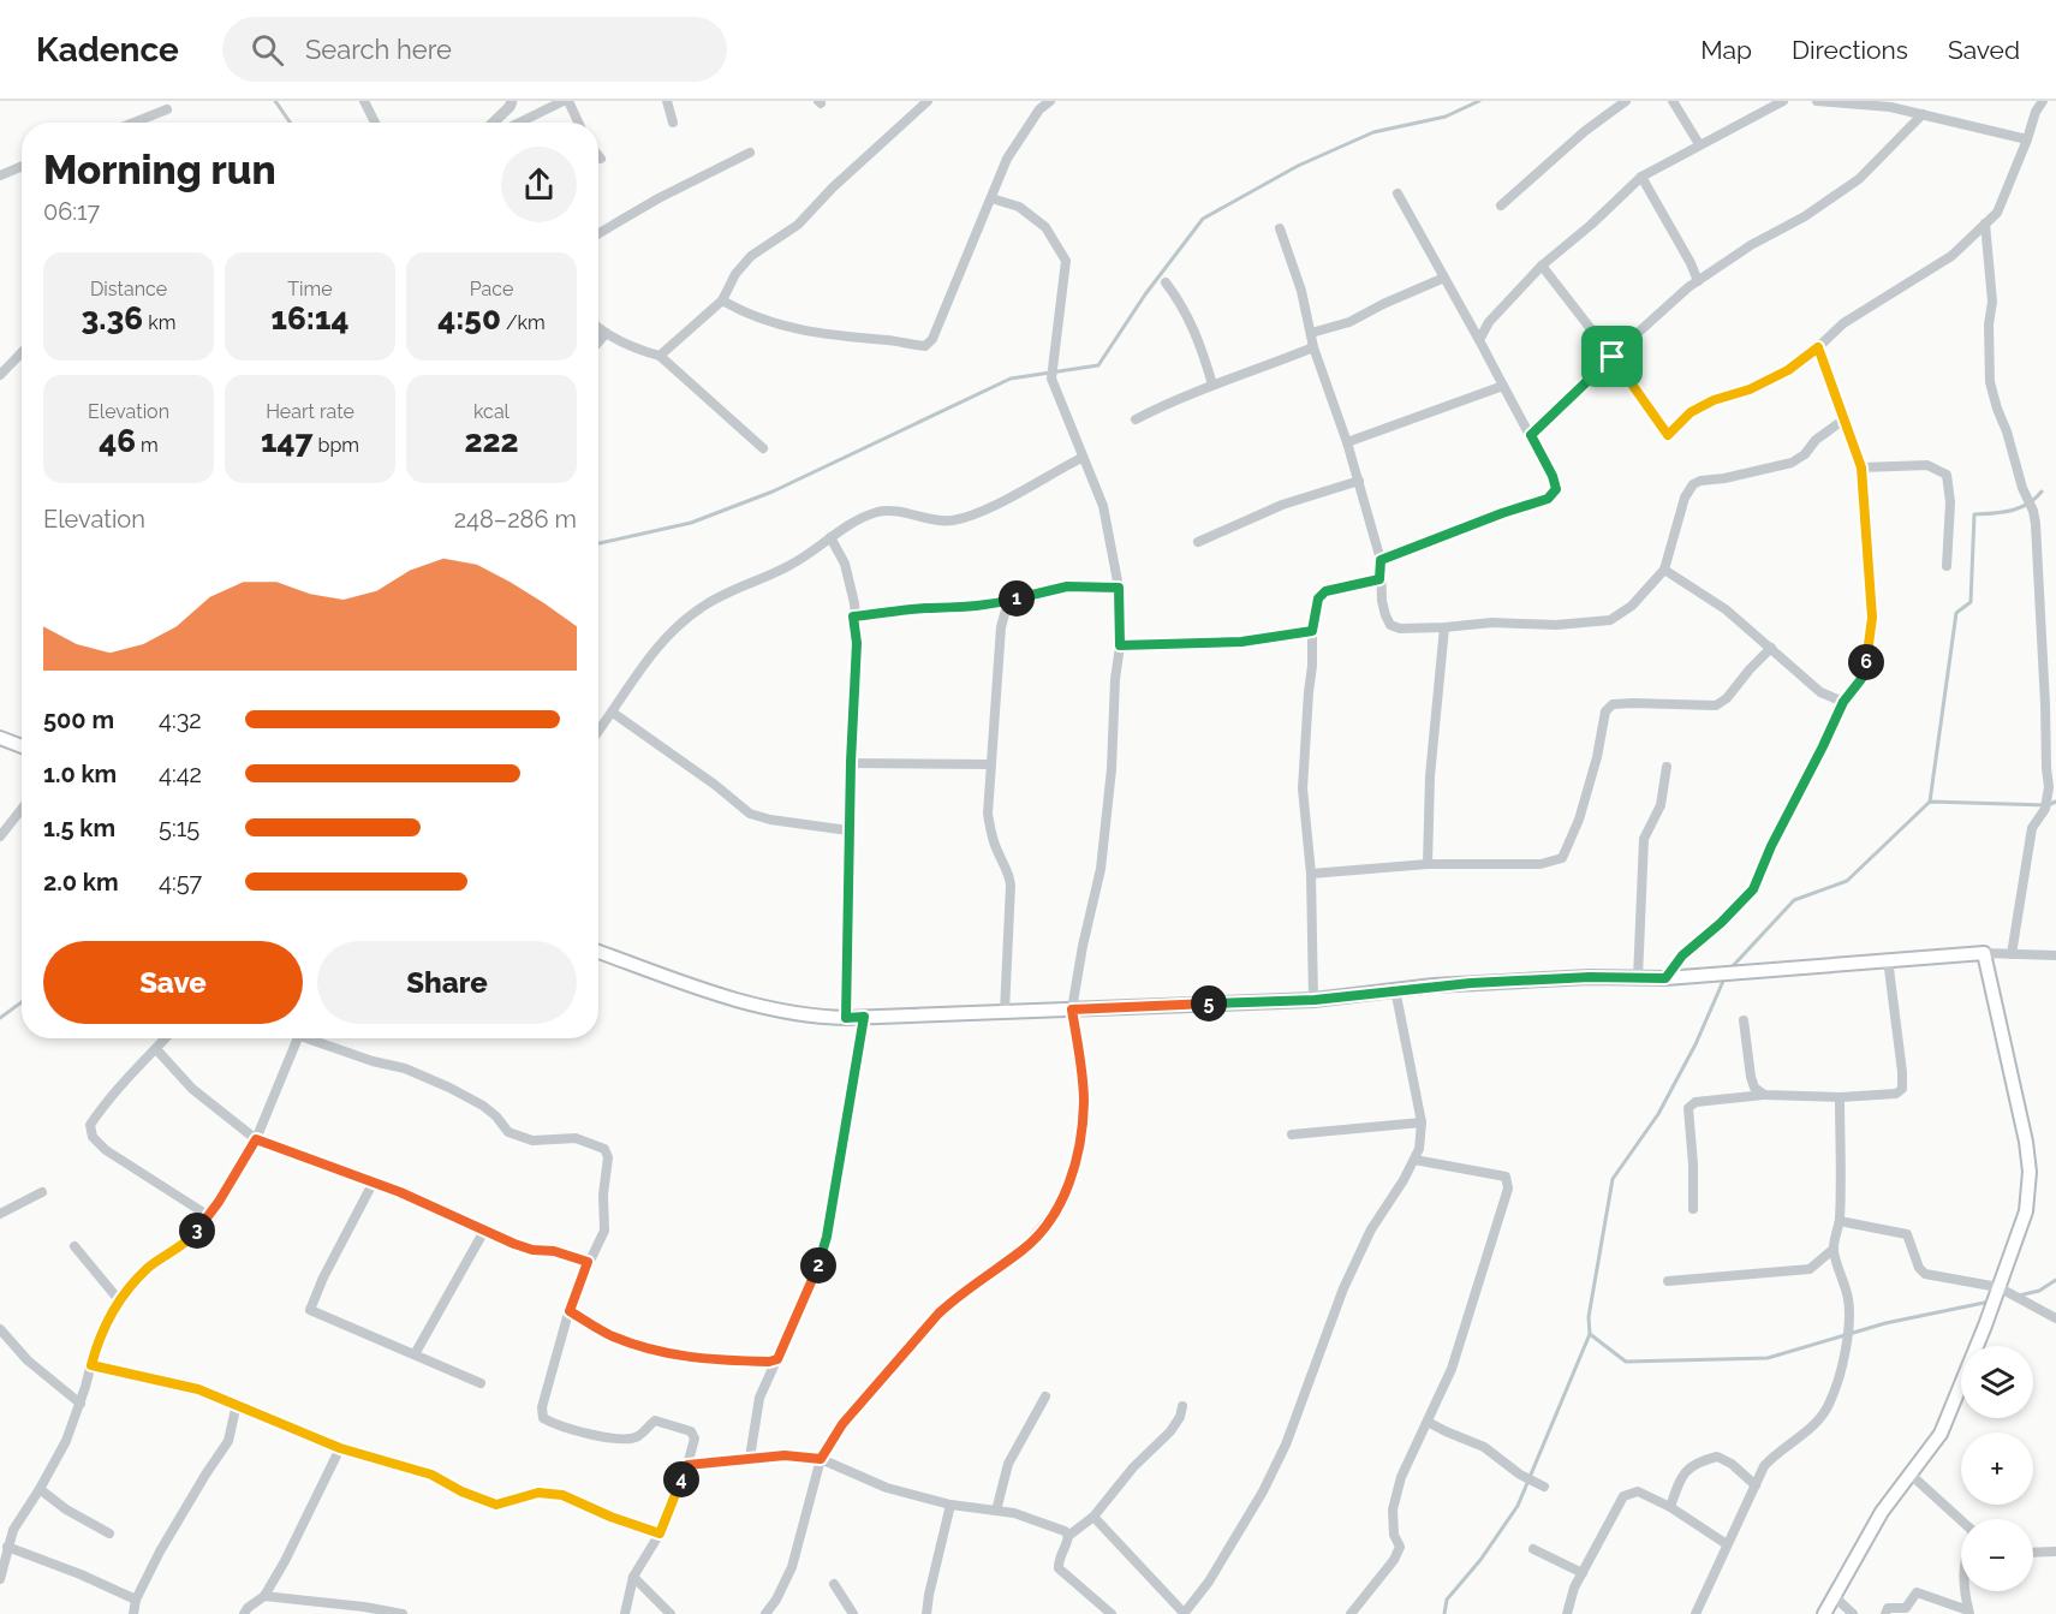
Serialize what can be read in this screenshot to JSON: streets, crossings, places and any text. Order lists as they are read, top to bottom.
{
  "page": {
    "header": "Kadence",
    "search": "Search here",
    "nav": ["Map", "Directions", "Saved"],
    "heading": ["Morning run", "06:17"],
    "stats": [
      ["Distance", "3.36 km"],
      ["Time", "16:14"],
      ["Pace", "4:50 /km"],
      ["Elevation", "46 m"],
      ["Heart rate", "147 bpm"],
      ["kcal", "222"]
    ],
    "chart": ["Elevation", "248–286 m"],
    "pins": [
      "1",
      "6",
      "5",
      "3",
      "2",
      "4"
    ],
    "list": [
      {
        "name": "500 m",
        "note": "4:32"
      },
      {
        "name": "1.0 km",
        "note": "4:42"
      },
      {
        "name": "1.5 km",
        "note": "5:15"
      },
      {
        "name": "2.0 km",
        "note": "4:57"
      }
    ],
    "buttons": ["Save", "Share"],
    "map_buttons": ["+", "−"]
  }
}
